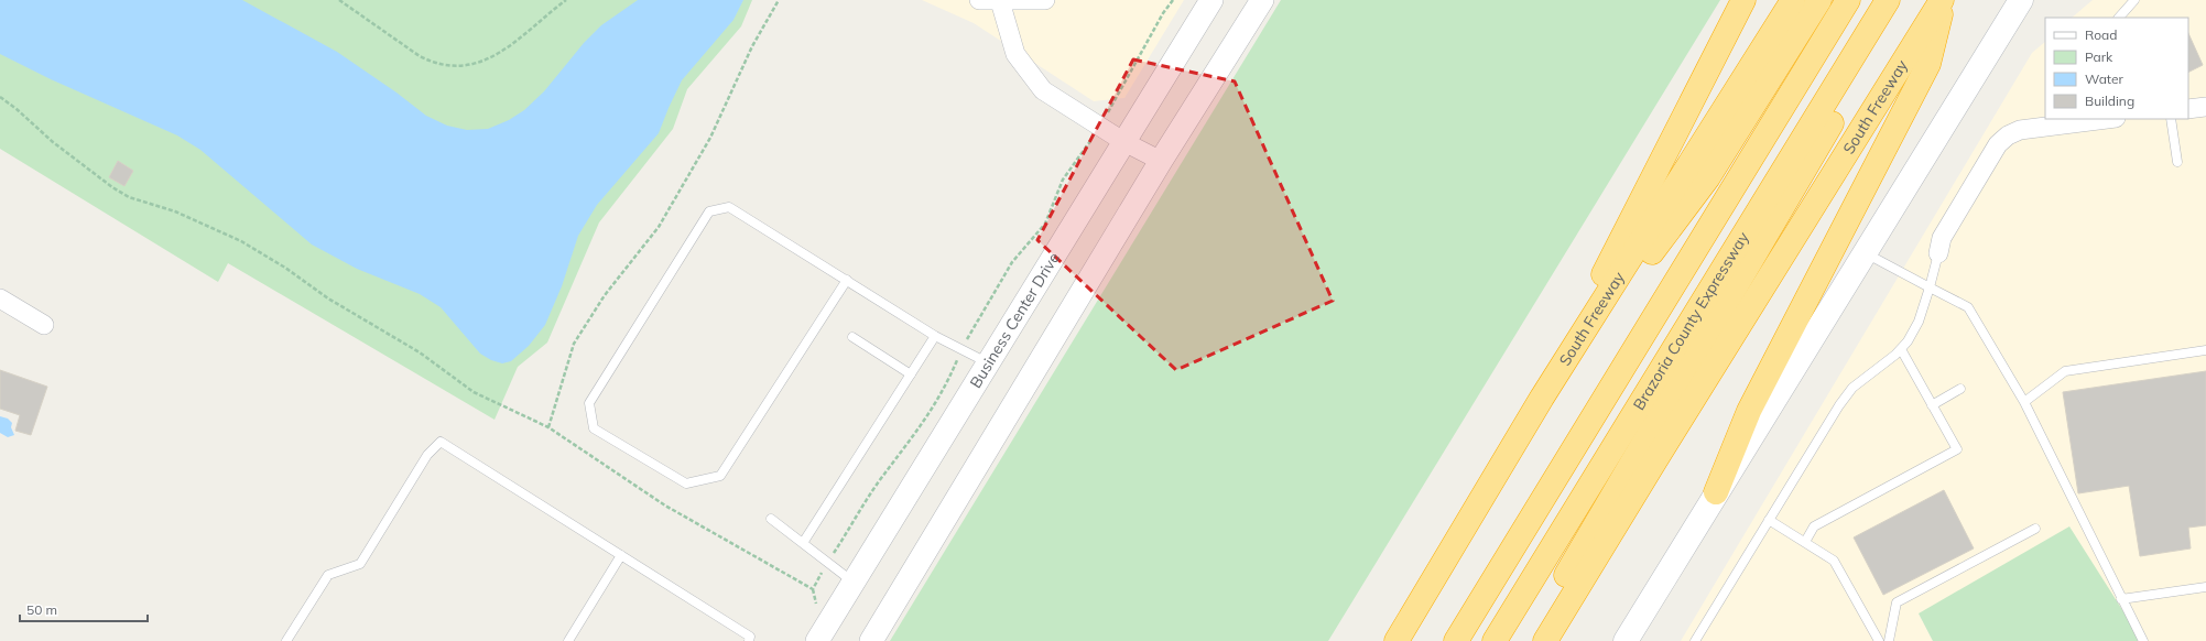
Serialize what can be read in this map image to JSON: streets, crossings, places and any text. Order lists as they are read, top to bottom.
{
  "streets": {
    "highway": ["South Freeway", "Brazoria County Expressway"],
    "street": ["Business Center Drive"]
  },
  "legend": [
    "Road",
    "Park",
    "Water",
    "Building"
  ],
  "scale_bar": "50 m"
}
